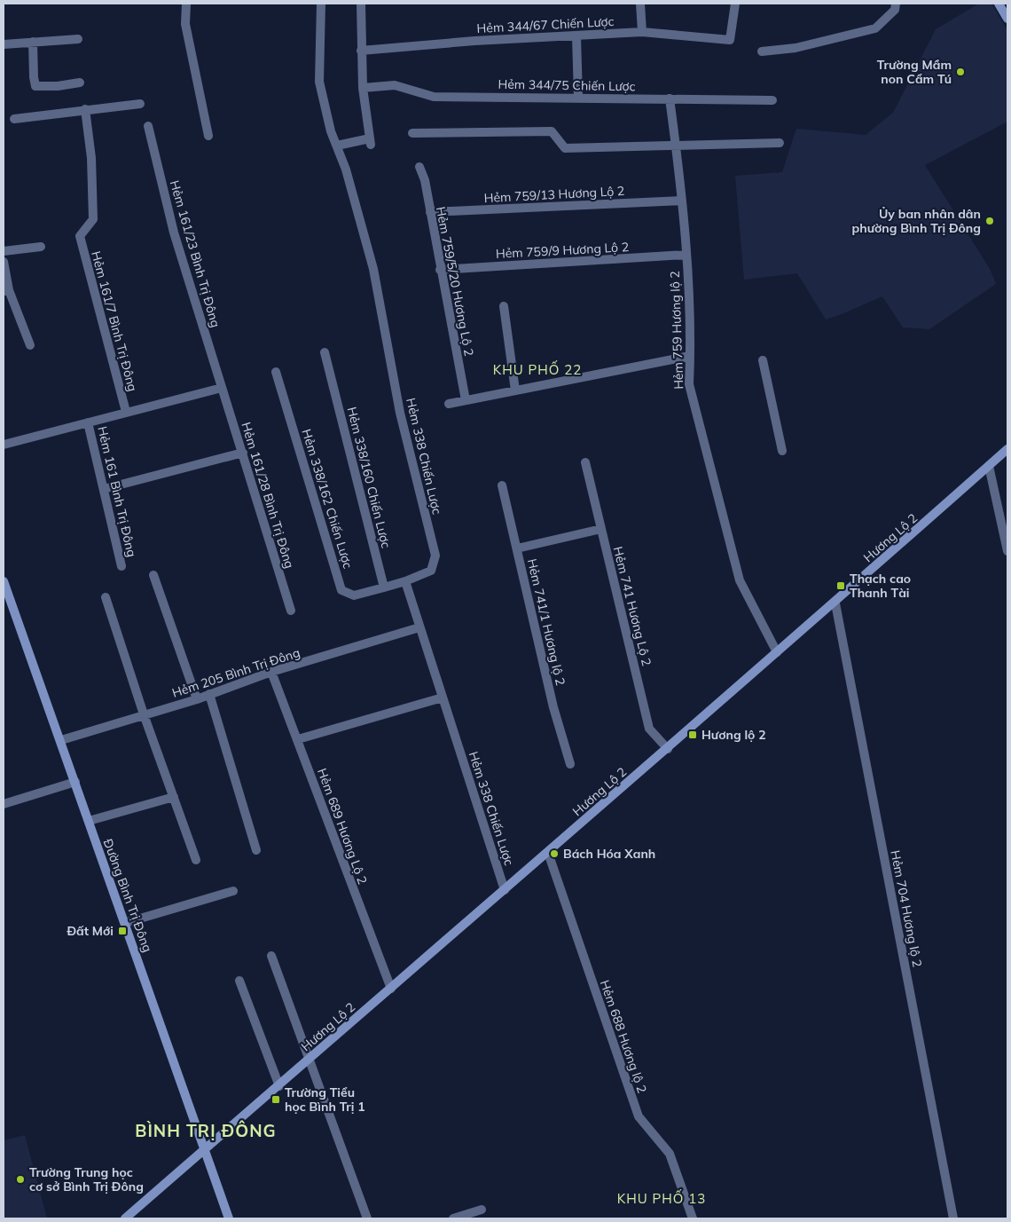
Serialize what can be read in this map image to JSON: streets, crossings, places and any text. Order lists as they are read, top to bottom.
{
  "streets": {
    "main road": ["Hương Lộ 2", "Đường Bình Trị Đông"],
    "street": [
      "Hẻm 344/67 Chiến Lược",
      "Hẻm 344/75 Chiến Lược",
      "Hẻm 759/13 Hương Lộ 2",
      "Hẻm 759/9 Hương Lộ 2",
      "Hẻm 161/23 Bình Trị Đông",
      "Hẻm 759/5/20 Hương Lộ 2",
      "Hẻm 161/7 Bình Trị Đông",
      "Hẻm 759 Hương lộ 2",
      "Hẻm 338 Chiến Lược",
      "Hẻm 338/160 Chiến Lược",
      "Hẻm 161 Bình Trị Đông",
      "Hẻm 161/28 Bình Trị Đông",
      "Hẻm 338/162 Chiến Lược",
      "Hẻm 741 Hương Lộ 2",
      "Hẻm 741/1 Hương lộ 2",
      "Hẻm 205 Bình Trị Đông",
      "Hẻm 689 Hương Lộ 2",
      "Hẻm 704 Hương lộ 2",
      "Hẻm 688 Hương lộ 2"
    ]
  },
  "crossings": [
    ["Hẻm 344/75 Chiến Lược", "Hẻm 759 Hương lộ 2"],
    ["Hẻm 759/13 Hương Lộ 2", "Hẻm 759/5/20 Hương Lộ 2"],
    ["Hẻm 759/13 Hương Lộ 2", "Hẻm 759 Hương lộ 2"],
    ["Hẻm 759/9 Hương Lộ 2", "Hẻm 759/5/20 Hương Lộ 2"],
    ["Hẻm 759/9 Hương Lộ 2", "Hẻm 759 Hương lộ 2"],
    ["Hẻm 161/23 Bình Trị Đông", "Hẻm 161 Bình Trị Đông"],
    ["Hẻm 161/23 Bình Trị Đông", "Hẻm 161/28 Bình Trị Đông"],
    ["Hẻm 161/7 Bình Trị Đông", "Hẻm 161 Bình Trị Đông"],
    ["Hẻm 759 Hương lộ 2", "Hương Lộ 2"],
    ["Hẻm 338 Chiến Lược", "Hương Lộ 2"],
    ["Hẻm 338 Chiến Lược", "Hẻm 205 Bình Trị Đông"],
    ["Hẻm 338/160 Chiến Lược", "Hẻm 338/162 Chiến Lược"],
    ["Hẻm 161 Bình Trị Đông", "Hẻm 161/28 Bình Trị Đông"],
    ["Hương Lộ 2", "Hẻm 741 Hương Lộ 2"],
    ["Hương Lộ 2", "Hẻm 689 Hương Lộ 2"],
    ["Hương Lộ 2", "Đường Bình Trị Đông"],
    ["Hương Lộ 2", "Hẻm 704 Hương lộ 2"],
    ["Hương Lộ 2", "Hẻm 688 Hương lộ 2"],
    ["Hẻm 205 Bình Trị Đông", "Hẻm 689 Hương Lộ 2"],
    ["Hẻm 205 Bình Trị Đông", "Đường Bình Trị Đông"]
  ],
  "districts": ["KHU PHỐ 22", "BÌNH TRỊ ĐÔNG", "KHU PHỐ 13"],
  "places": {
    "other": [
      "Trường Mầm non Cẩm Tú",
      "Ủy ban nhân dân phường Bình Trị Đông",
      "Bách Hóa Xanh",
      "Trường Trung học cơ sở Bình Trị Đông"
    ],
    "transit": [
      "Thạch cao Thanh Tài",
      "Hương lộ 2",
      "Đất Mới",
      "Trường Tiểu học Bình Trị 1"
    ]
  }
}
